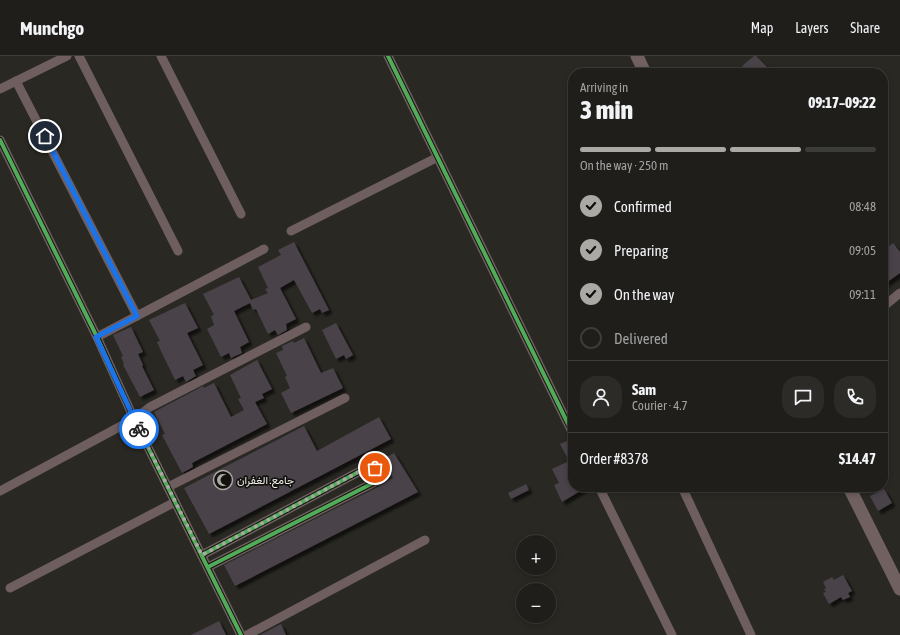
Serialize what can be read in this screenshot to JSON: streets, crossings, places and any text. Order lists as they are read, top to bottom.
{
  "places": {
    "mosque": ["جامع. الغفران"]
  },
  "page": {
    "header": "Munchgo",
    "nav": ["Map", "Layers", "Share"],
    "heading": ["3 min", "Arriving in", "09:17–09:22"],
    "panel": [
      "Sam",
      "Courier · 4.7",
      "Order #8378",
      "$14.47"
    ],
    "bar": "On the way · 250 m",
    "list": [
      ["Confirmed", "08:48"],
      ["Preparing", "09:05"],
      ["On the way", "09:11"],
      "Delivered"
    ],
    "map_buttons": ["+", "−"]
  }
}
